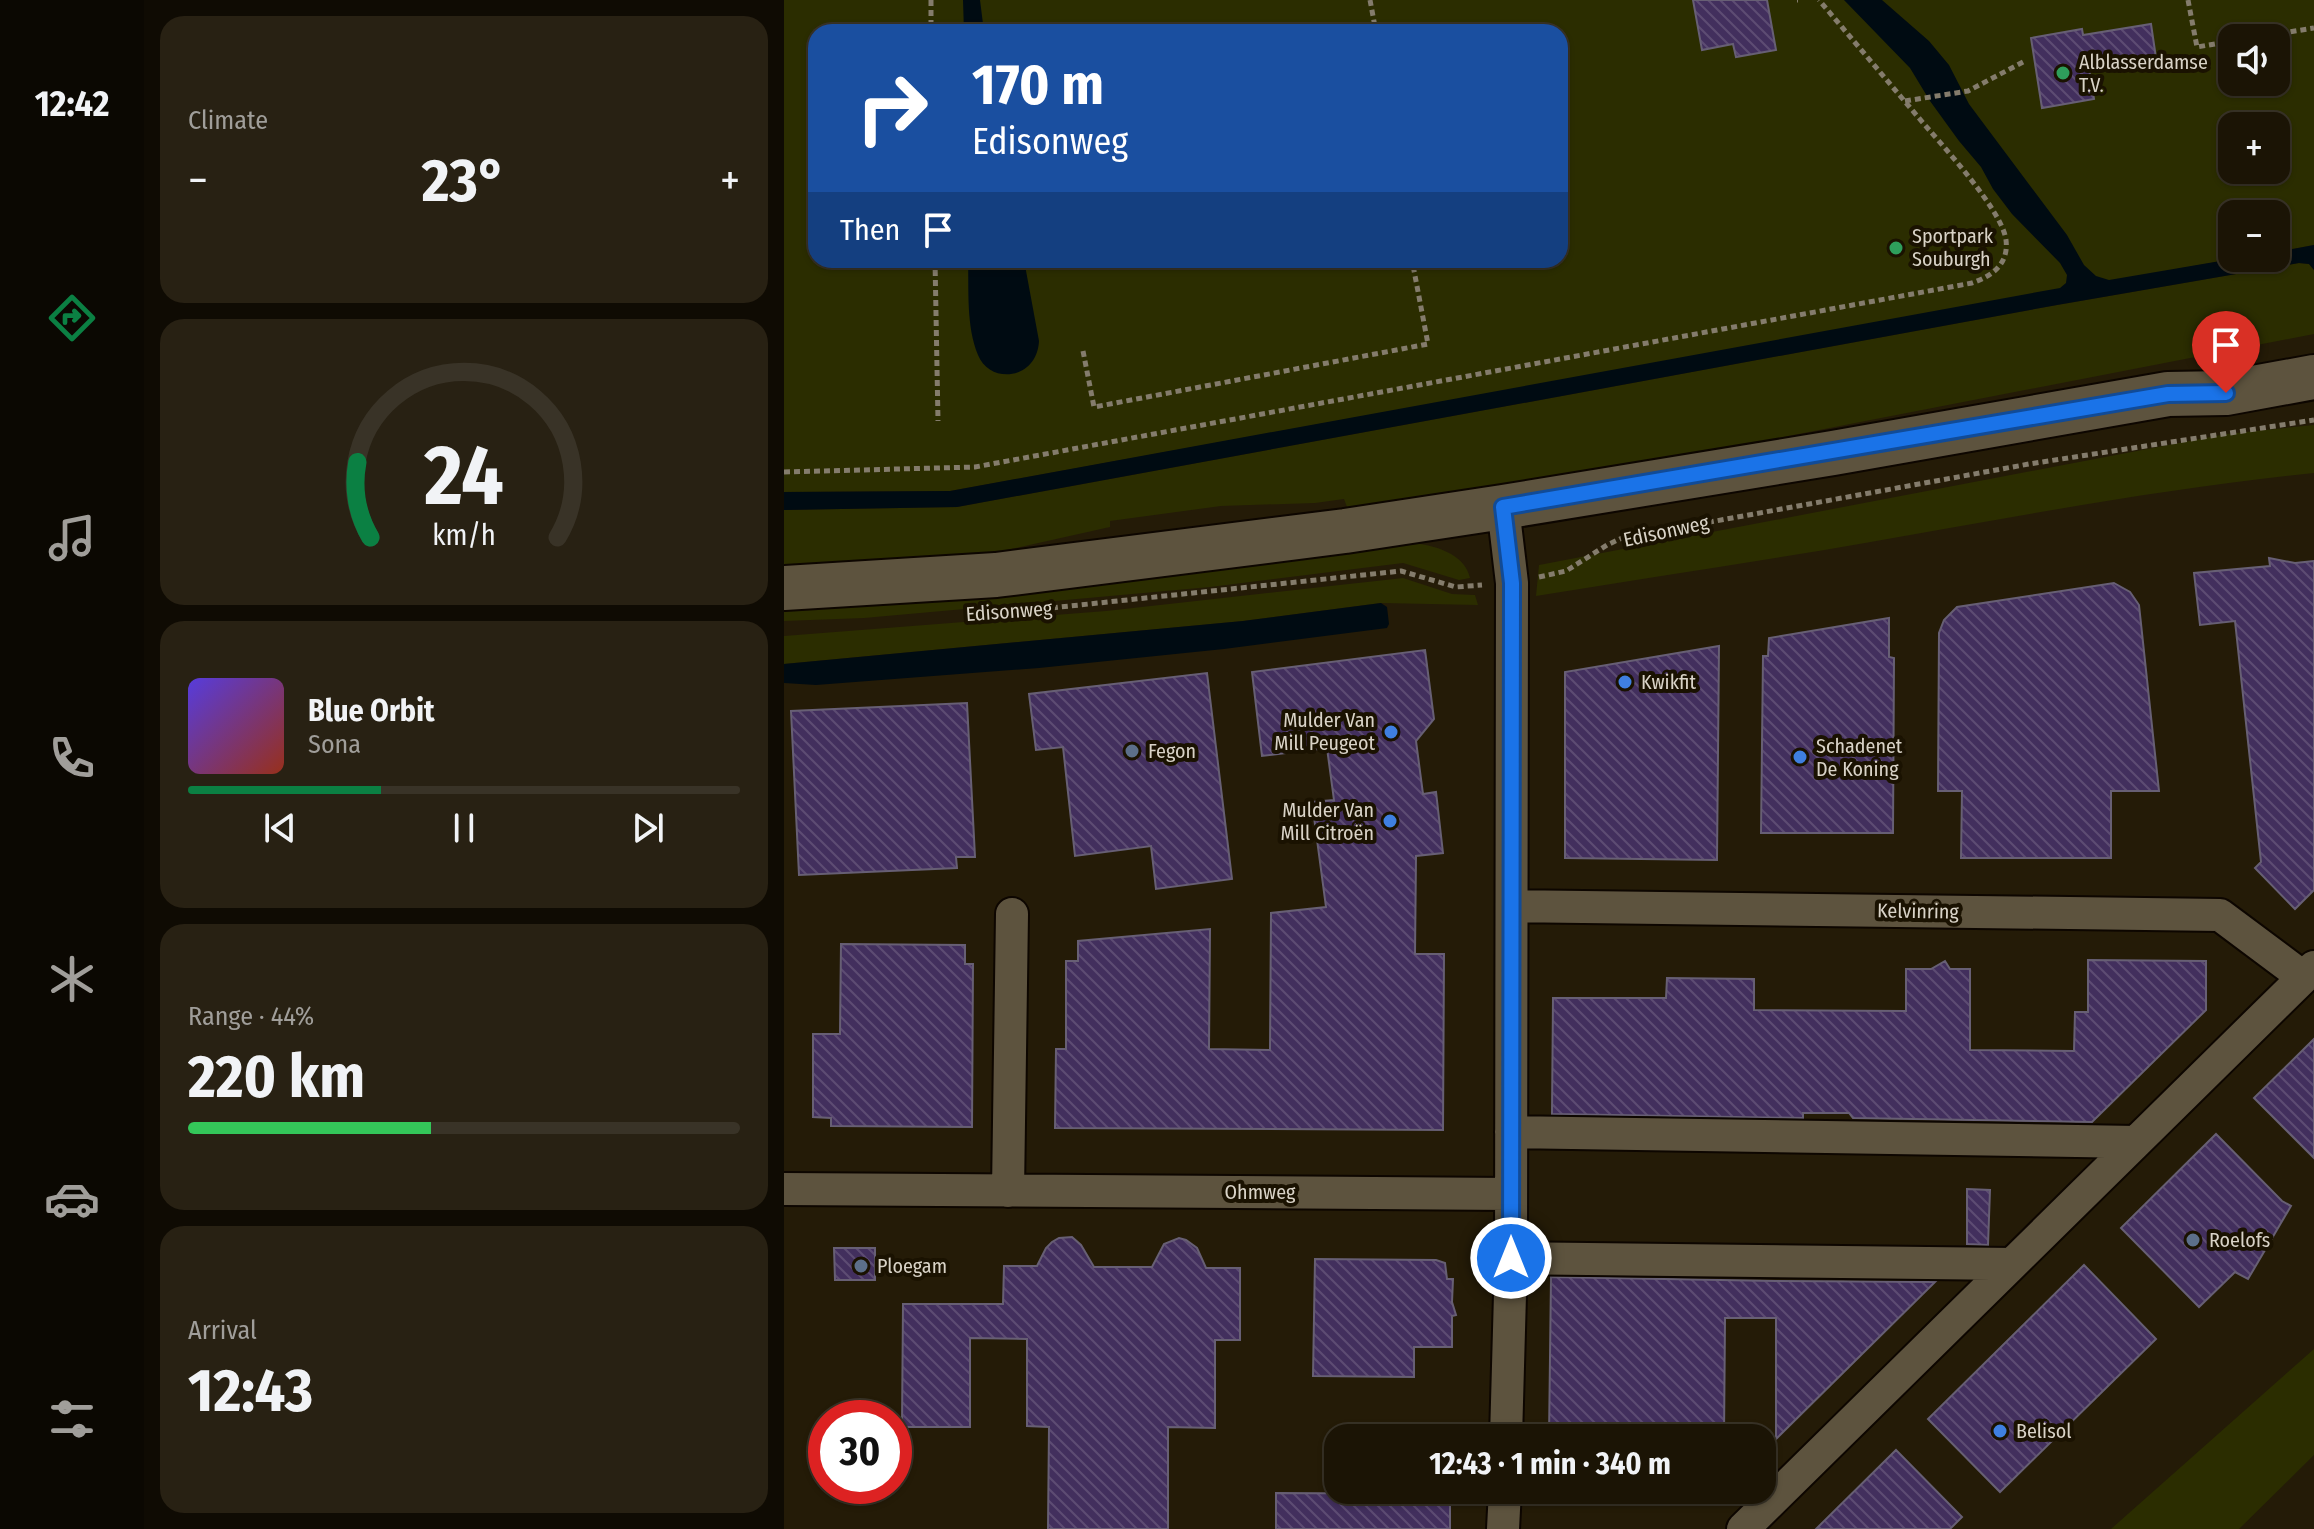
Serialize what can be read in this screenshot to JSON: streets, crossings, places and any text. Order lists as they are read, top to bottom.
{
  "streets": {
    "street": ["Edisonweg", "Kelvinring", "Ohmweg"]
  },
  "places": [
    "Alblasserdamse T.V.",
    "Sportpark Souburgh",
    "Kwikfit",
    "Mulder Van Mill Peugeot",
    "Fegon",
    "Schadenet De Koning",
    "Mulder Van Mill Citroën",
    "Roelofs",
    "Ploegam",
    "Belisol"
  ],
  "page": {
    "tabs": "12:42",
    "tile": [
      "Climate",
      ["Range · 44%", "220 km"],
      ["Arrival", "12:43"]
    ],
    "map_buttons": ["+", "−"],
    "turn": ["170 m", "Edisonweg"],
    "heat": ["−", "23°", "+"],
    "then": "Then",
    "song": ["Blue Orbit", "Sona"],
    "limit": "30",
    "trip": "12:43 · 1 min · 340 m",
    "gauge": ["24", "km/h"]
  }
}
